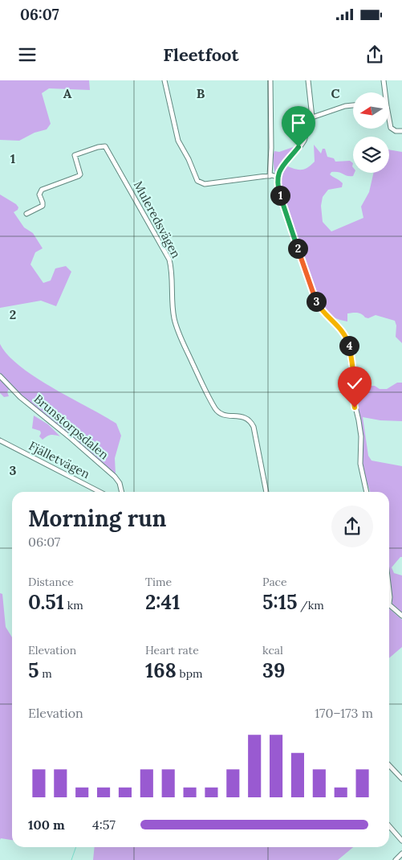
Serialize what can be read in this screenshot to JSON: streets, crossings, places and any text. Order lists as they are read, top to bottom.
{
  "streets": {
    "street": ["Muleredsvägen", "Brunstorpsdalen", "Fjälletvägen"]
  },
  "north": "left",
  "page": {
    "status": "06:07",
    "header": "Fleetfoot",
    "pins": [
      "1",
      "2",
      "3",
      "4"
    ],
    "heading": ["Morning run", "06:07"],
    "stats": [
      ["Distance", "0.51 km"],
      ["Time", "2:41"],
      ["Pace", "5:15 /km"],
      ["Elevation", "5 m"],
      ["Heart rate", "168 bpm"],
      ["kcal", "39"]
    ],
    "chart": ["Elevation", "170–173 m"],
    "list": [
      {
        "name": "100 m",
        "note": "4:57"
      }
    ]
  },
  "grid": {
    "columns": ["A", "B", "C"],
    "rows": ["1", "2", "3"]
  }
}
